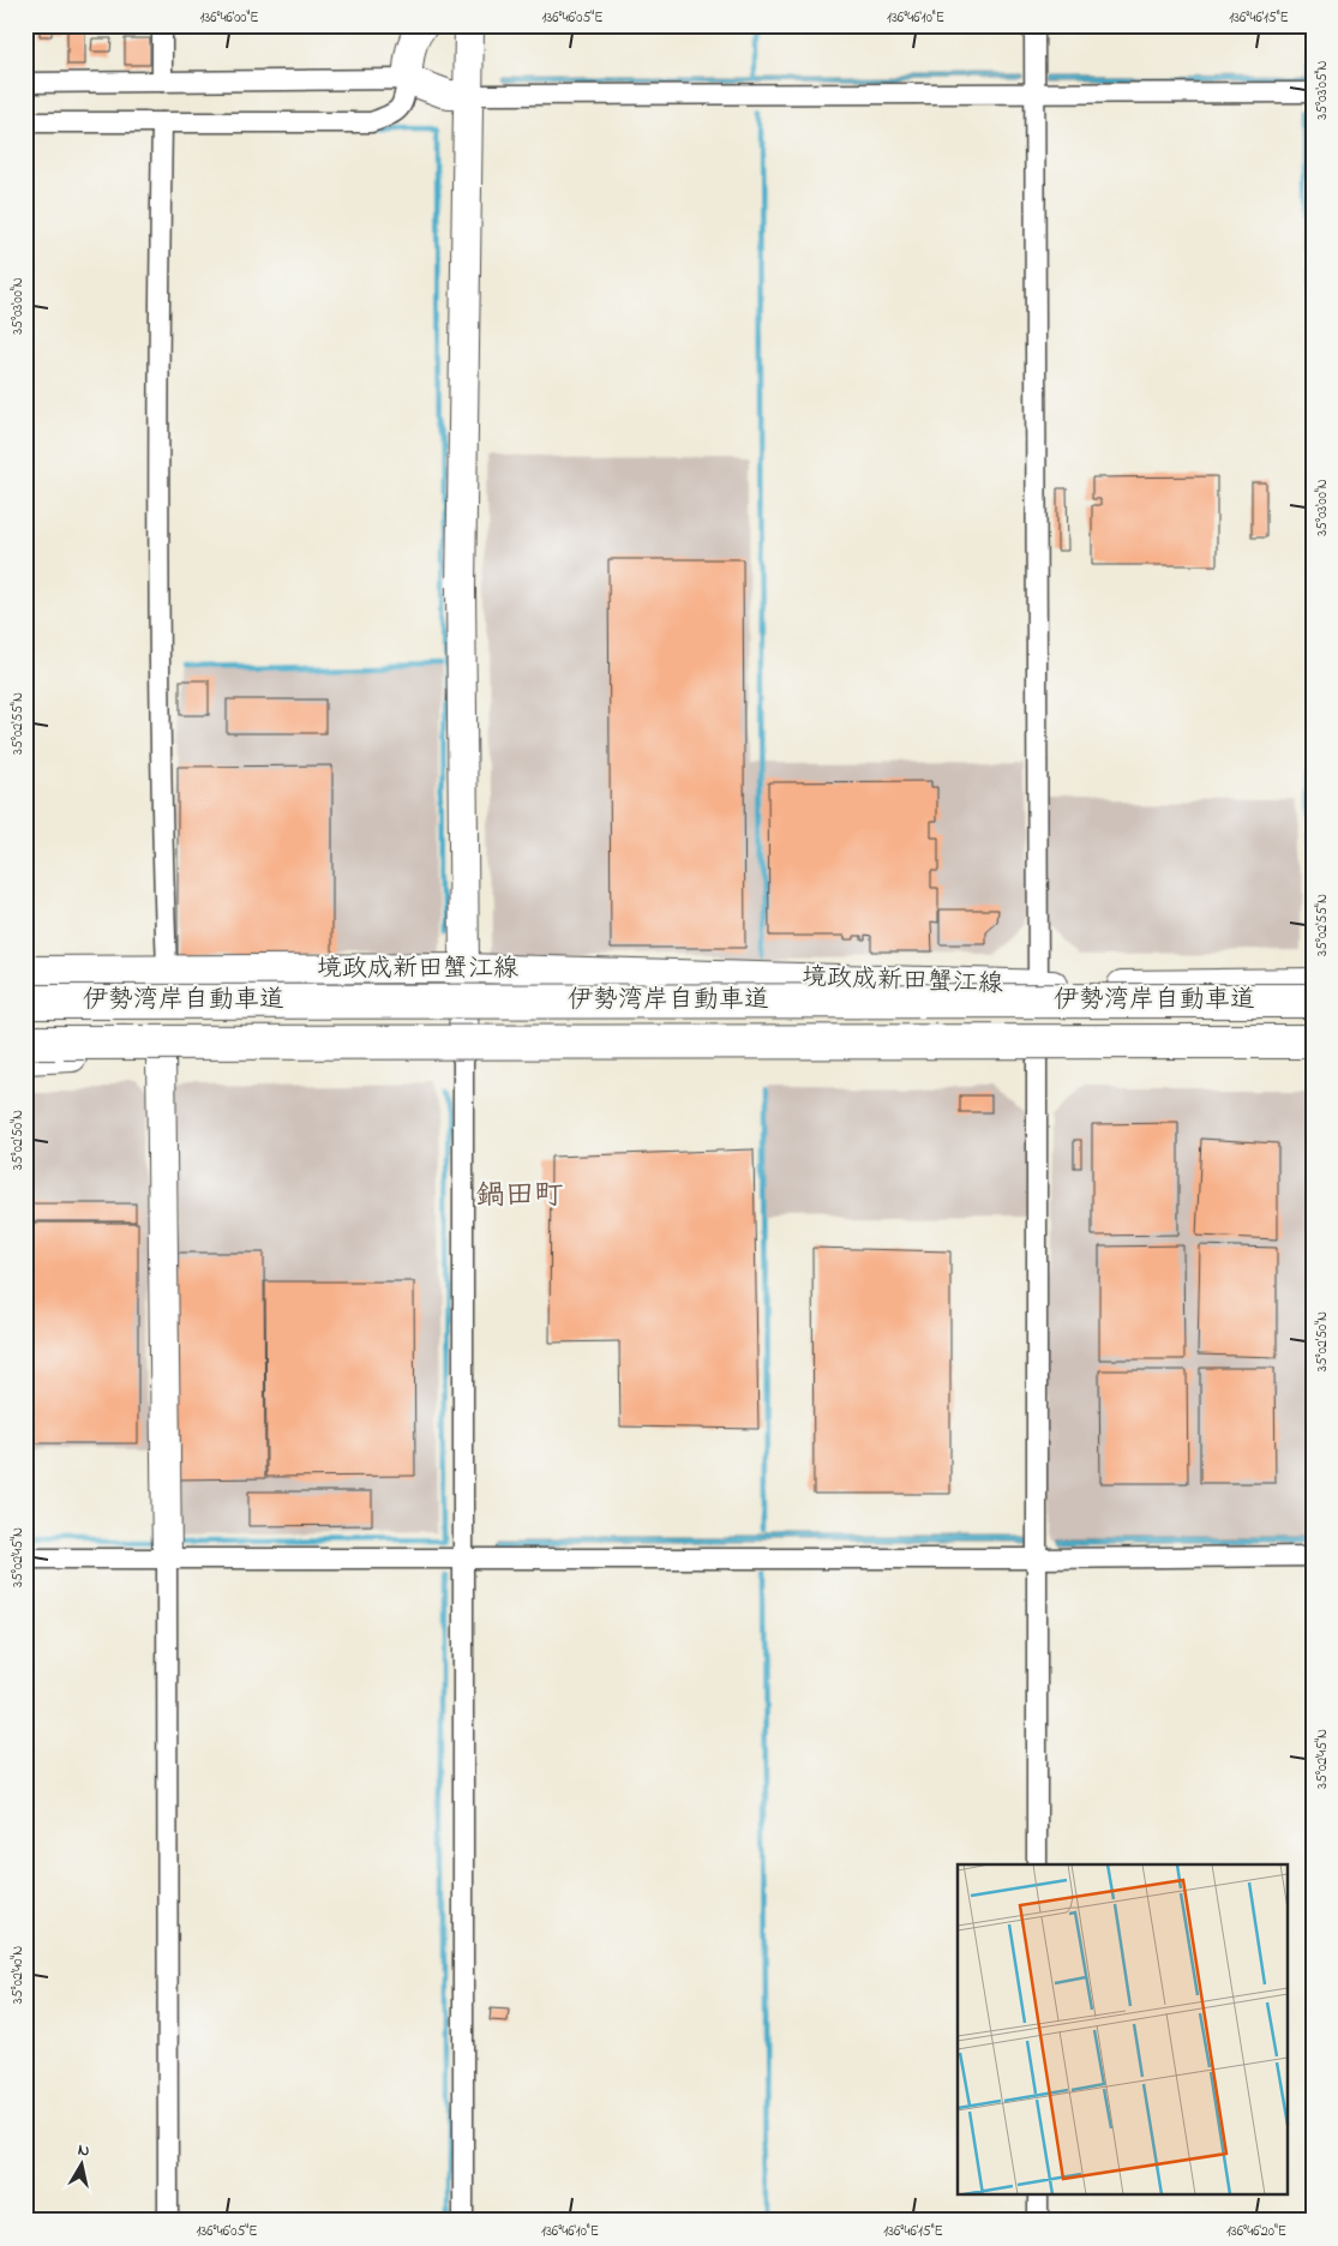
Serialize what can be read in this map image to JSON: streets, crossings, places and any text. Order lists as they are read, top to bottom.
{
  "streets": {
    "highway": ["伊勢湾岸自動車道"],
    "main road": ["境政成新田蟹江線"]
  },
  "districts": ["鍋田町"],
  "north": "top",
  "coordinates": [
    "136°46'00\"E",
    "136°46'05\"E",
    "136°46'10\"E",
    "136°46'15\"E",
    "35°03'05\"N",
    "35°03'00\"N",
    "35°02'55\"N",
    "35°02'50\"N",
    "35°02'45\"N",
    "35°02'40\"N",
    "136°46'20\"E"
  ]
}
